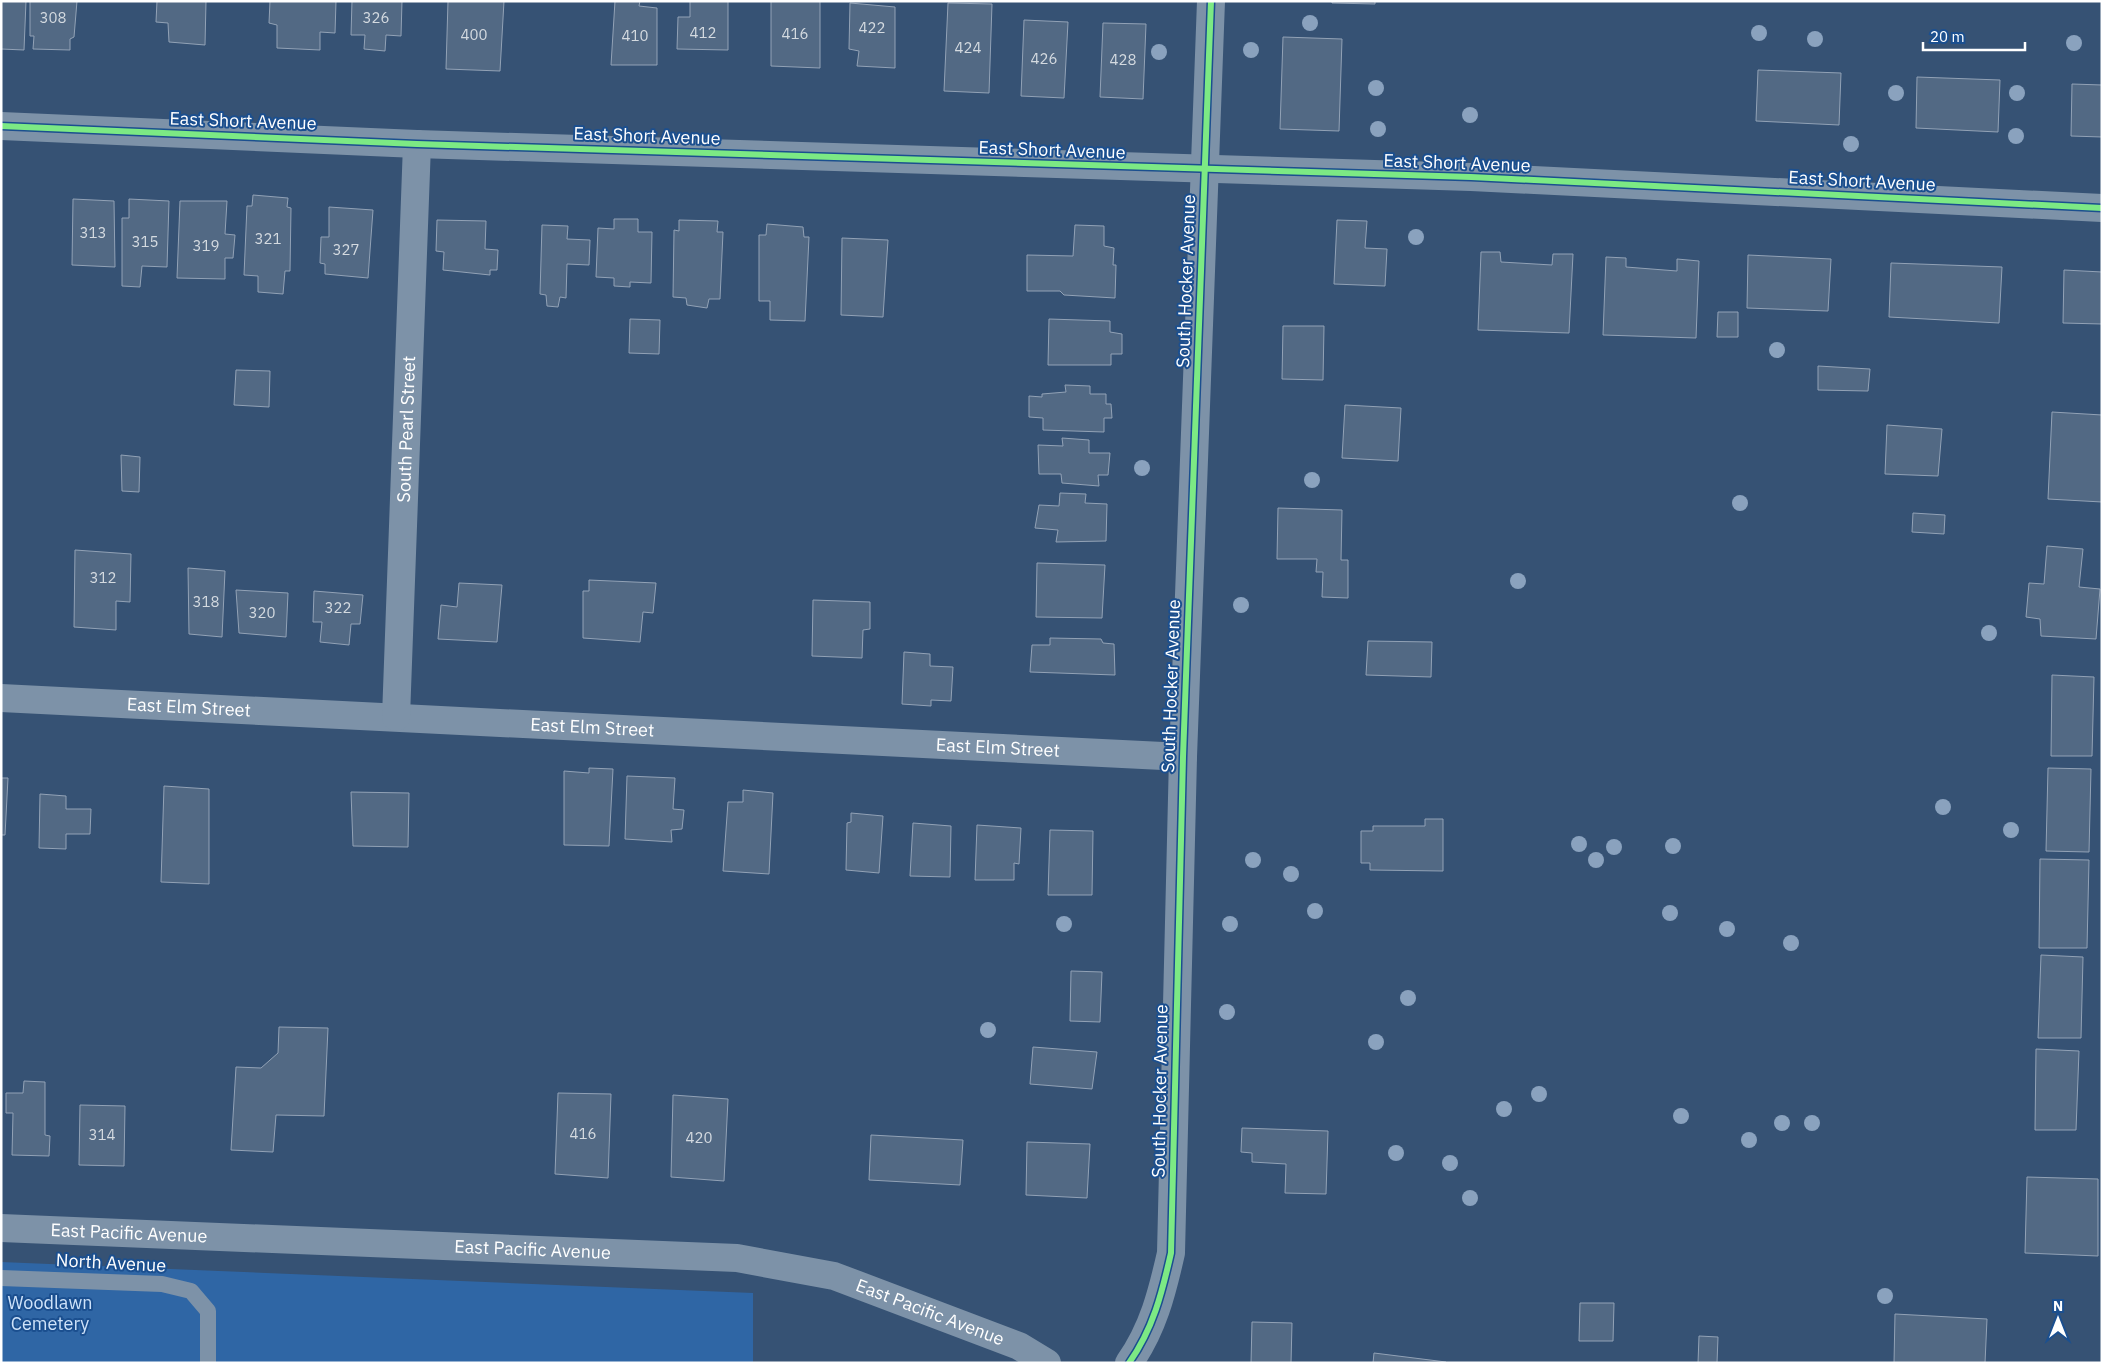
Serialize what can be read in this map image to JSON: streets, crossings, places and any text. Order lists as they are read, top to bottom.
{
  "streets": {
    "street": [
      "East Short Avenue",
      "South Hocker Avenue",
      "South Pearl Street",
      "East Elm Street",
      "East Pacific Avenue"
    ],
    "lane": ["North Avenue"]
  },
  "crossings": [
    ["East Short Avenue", "South Hocker Avenue"],
    ["East Short Avenue", "South Pearl Street"],
    ["South Hocker Avenue", "East Elm Street"],
    ["South Pearl Street", "East Elm Street"]
  ],
  "parks": ["Woodlawn Cemetery"],
  "house_numbers": [
    "308",
    "326",
    "422",
    "412",
    "416",
    "400",
    "410",
    "424",
    "426",
    "428",
    "313",
    "321",
    "315",
    "319",
    "327",
    "312",
    "318",
    "322",
    "320",
    "416",
    "314",
    "420"
  ],
  "scale_bar": "20 m",
  "north": "top"
}
